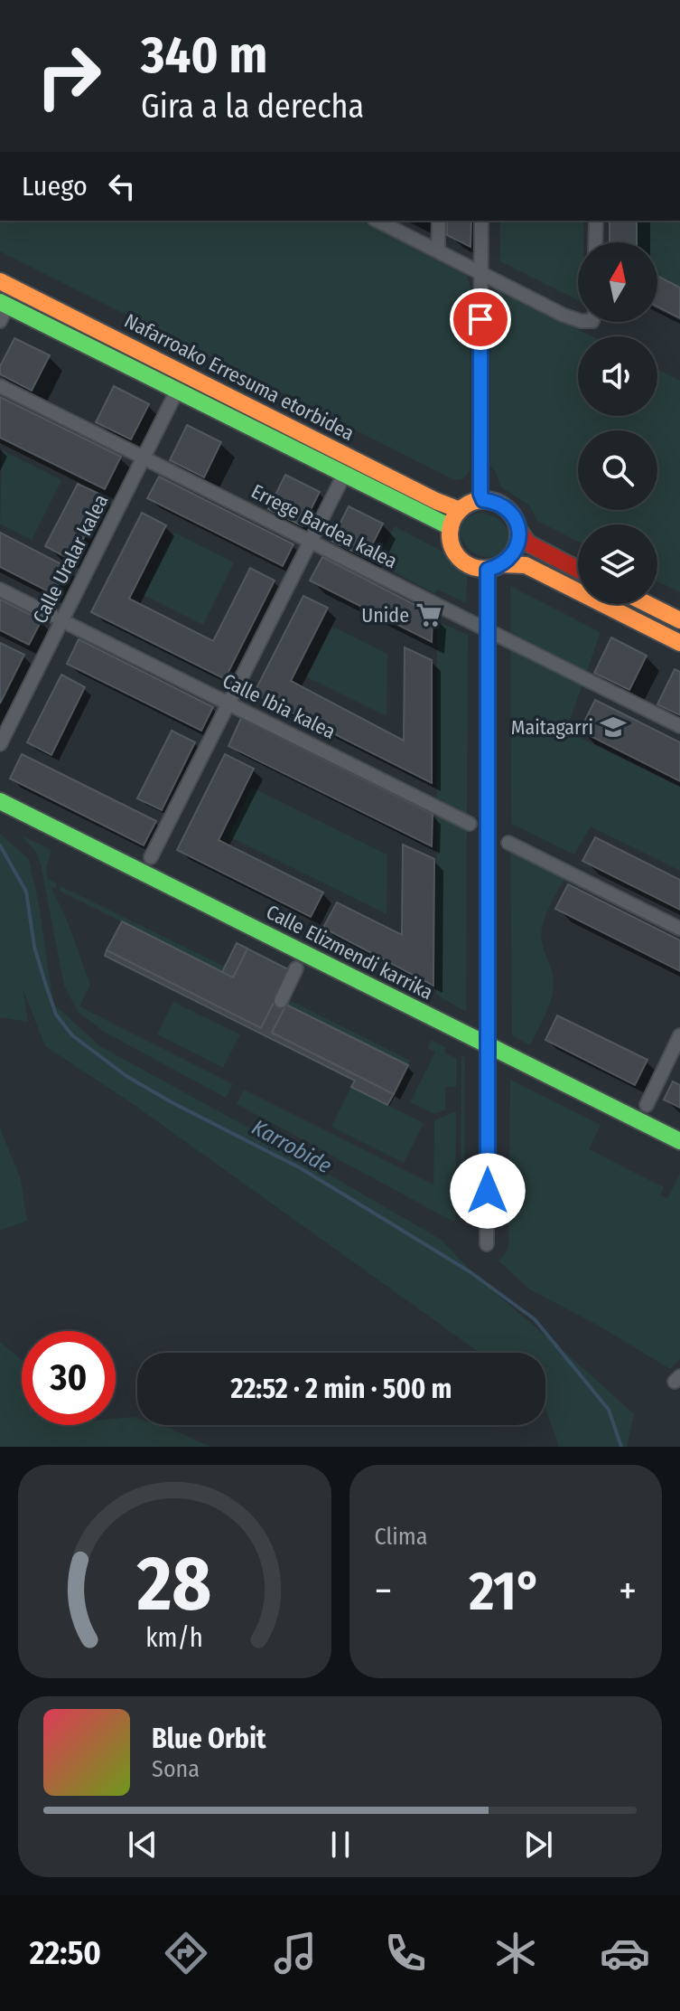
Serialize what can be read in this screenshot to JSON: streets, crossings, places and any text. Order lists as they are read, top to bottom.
{
  "streets": {
    "street": [
      "Nafarroako Erresuma etorbidea",
      "Errege Bardea kalea",
      "Calle Uralar kalea",
      "Calle Ibia kalea",
      "Calle Elizmendi karrika"
    ]
  },
  "crossings": [
    ["Nafarroako Erresuma etorbidea", "Calle Uralar kalea"]
  ],
  "water": ["Karrobide"],
  "places": {
    "supermarket": ["Unide"],
    "school or university": ["Maitagarri"]
  },
  "north": "top",
  "page": {
    "turn": ["340 m", "Gira a la derecha"],
    "then": "Luego",
    "limit": "30",
    "trip": "22:52 · 2 min · 500 m",
    "tile": "Clima",
    "heat": ["−", "21°", "+"],
    "song": ["Blue Orbit", "Sona"],
    "tabs": "22:50",
    "gauge": ["28", "km/h"]
  }
}
